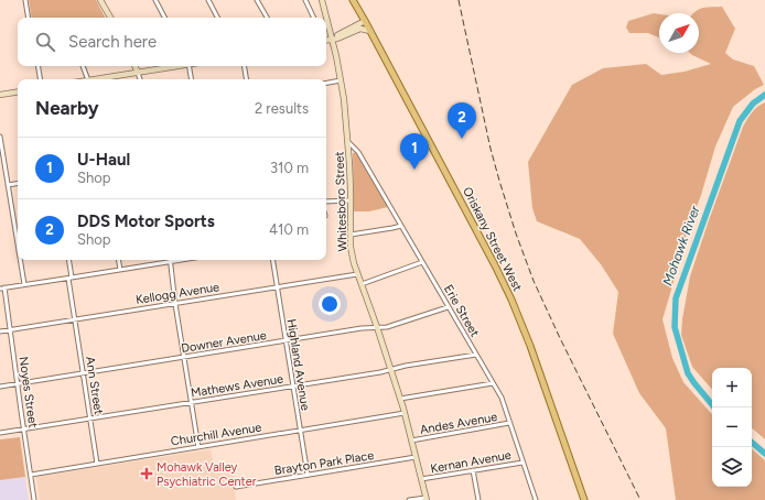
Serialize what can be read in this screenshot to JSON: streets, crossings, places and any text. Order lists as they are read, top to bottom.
{
  "streets": {
    "main road": ["Oriskany Street West"],
    "street": [
      "Whitesboro Street",
      "Kellogg Avenue",
      "Erie Street",
      "Downer Avenue",
      "Highland Avenue",
      "Ann Street",
      "Mathews Avenue",
      "Noyes Street",
      "Andes Avenue",
      "Churchill Avenue",
      "Kernan Avenue",
      "Brayton Park Place"
    ]
  },
  "crossings": [
    ["Whitesboro Street", "Kellogg Avenue"],
    ["Whitesboro Street", "Erie Street"],
    ["Whitesboro Street", "Downer Avenue"],
    ["Whitesboro Street", "Mathews Avenue"],
    ["Whitesboro Street", "Andes Avenue"],
    ["Whitesboro Street", "Churchill Avenue"],
    ["Whitesboro Street", "Kernan Avenue"],
    ["Whitesboro Street", "Brayton Park Place"],
    ["Kellogg Avenue", "Highland Avenue"],
    ["Kellogg Avenue", "Ann Street"],
    ["Kellogg Avenue", "Noyes Street"],
    ["Erie Street", "Downer Avenue"],
    ["Erie Street", "Mathews Avenue"],
    ["Erie Street", "Andes Avenue"],
    ["Erie Street", "Kernan Avenue"],
    ["Downer Avenue", "Highland Avenue"],
    ["Downer Avenue", "Ann Street"],
    ["Downer Avenue", "Noyes Street"],
    ["Highland Avenue", "Mathews Avenue"],
    ["Highland Avenue", "Churchill Avenue"],
    ["Highland Avenue", "Brayton Park Place"],
    ["Ann Street", "Mathews Avenue"],
    ["Ann Street", "Churchill Avenue"],
    ["Mathews Avenue", "Noyes Street"],
    ["Noyes Street", "Churchill Avenue"]
  ],
  "water": ["Mohawk River"],
  "places": {
    "health": ["Mohawk Valley Psychiatric Center"]
  },
  "north": "top right",
  "page": {
    "search": "Search here",
    "heading": ["Nearby", "2 results"],
    "pins": ["2", "1"],
    "list": [
      {
        "mark": "1",
        "name": "U-Haul",
        "note": "Shop",
        "value": "310 m"
      },
      {
        "mark": "2",
        "name": "DDS Motor Sports",
        "note": "Shop",
        "value": "410 m"
      }
    ],
    "map_buttons": ["+", "−"]
  }
}
